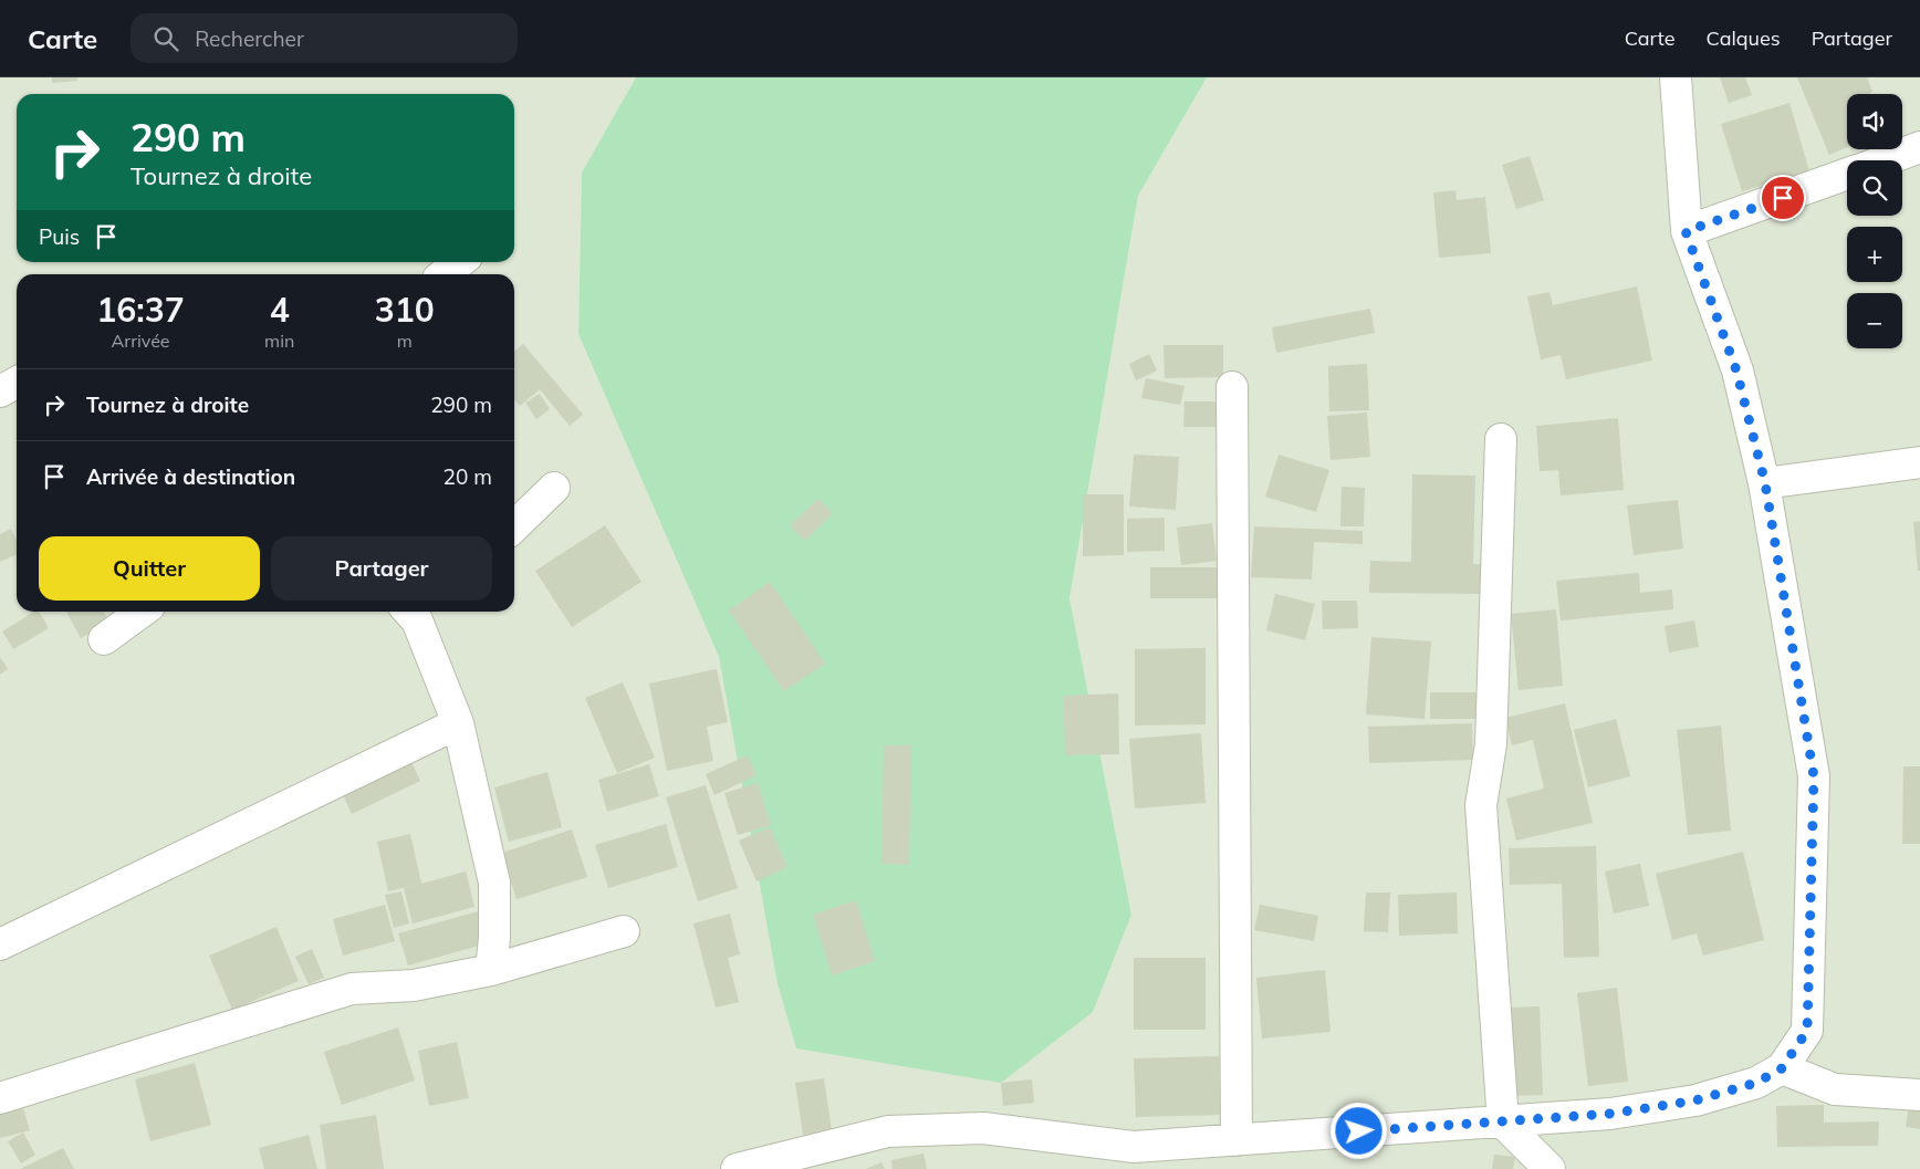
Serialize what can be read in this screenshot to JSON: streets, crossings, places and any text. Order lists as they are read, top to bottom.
{
  "page": {
    "header": "Carte",
    "search": "Rechercher",
    "nav": ["Carte", "Calques", "Partager"],
    "map_buttons": ["+", "−"],
    "turn": ["290 m", "Tournez à droite"],
    "then": "Puis",
    "eta": [
      "16:37",
      "Arrivée",
      "4",
      "min",
      "310",
      "m"
    ],
    "list": [
      {
        "name": "Tournez à droite",
        "value": "290 m"
      },
      {
        "name": "Arrivée à destination",
        "value": "20 m"
      }
    ],
    "buttons": ["Quitter", "Partager"]
  }
}
